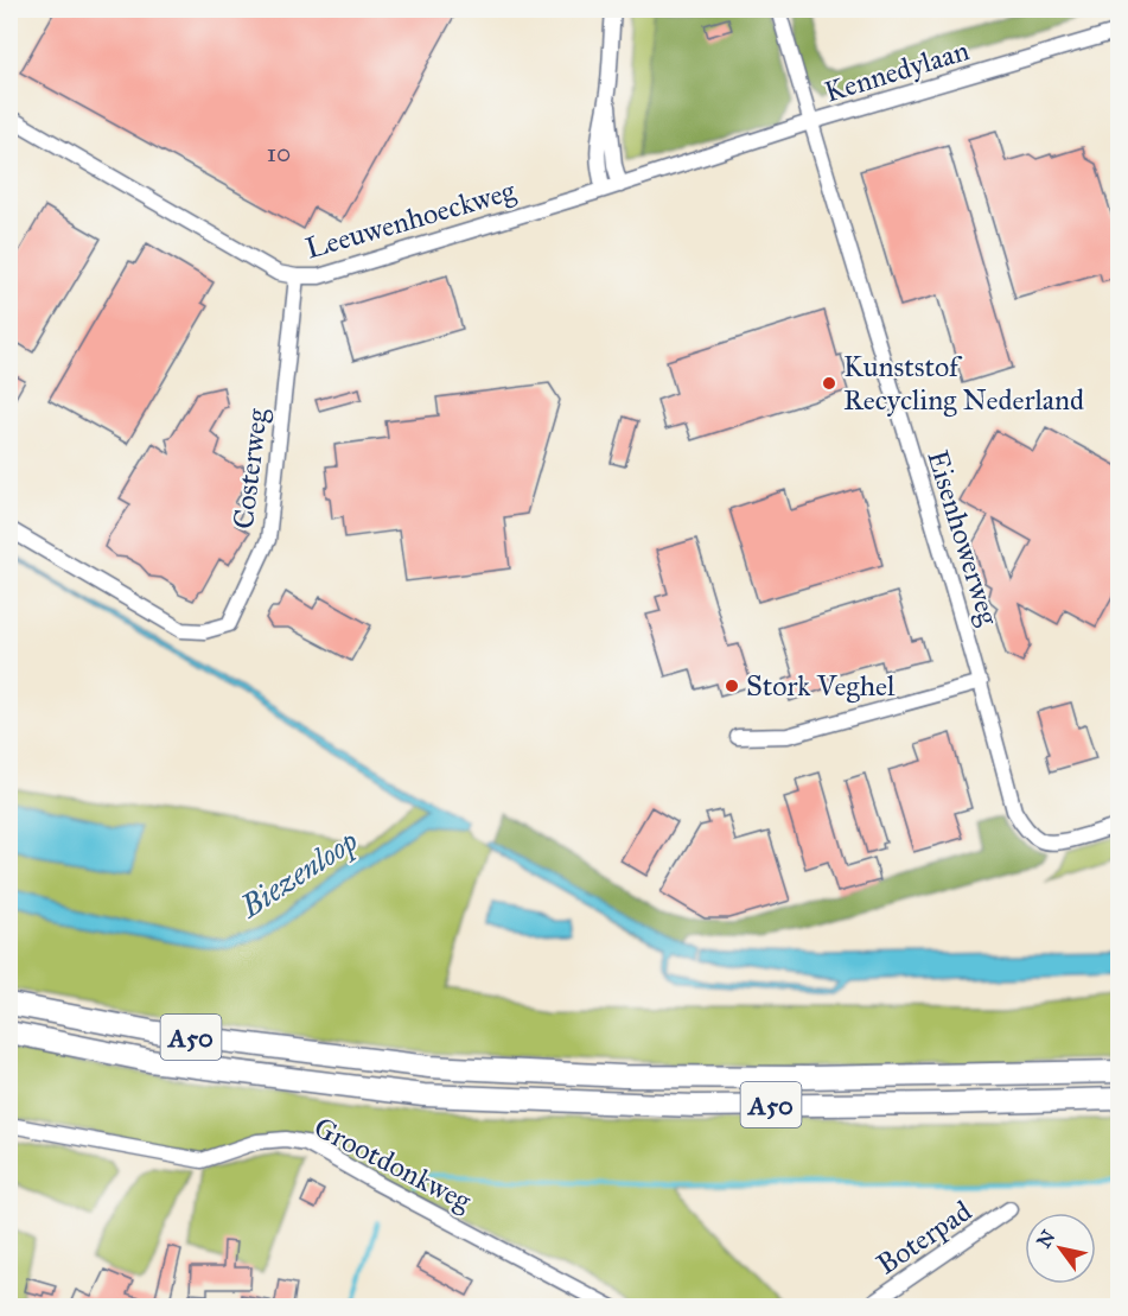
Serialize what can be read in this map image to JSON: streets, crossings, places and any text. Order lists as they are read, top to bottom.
{
  "streets": {
    "highway": ["A50"],
    "street": [
      "Kennedylaan",
      "Leeuwenhoeckweg",
      "Costerweg",
      "Eisenhowerweg",
      "Grootdonkweg",
      "Boterpad"
    ]
  },
  "crossings": [
    ["Kennedylaan", "Leeuwenhoeckweg"],
    ["Kennedylaan", "Eisenhowerweg"],
    ["Leeuwenhoeckweg", "Costerweg"],
    ["Leeuwenhoeckweg", "Eisenhowerweg"]
  ],
  "water": ["Biezenloop"],
  "places": ["Kunststof Recycling Nederland", "Stork Veghel"],
  "house_numbers": ["10"],
  "north": "top left"
}
